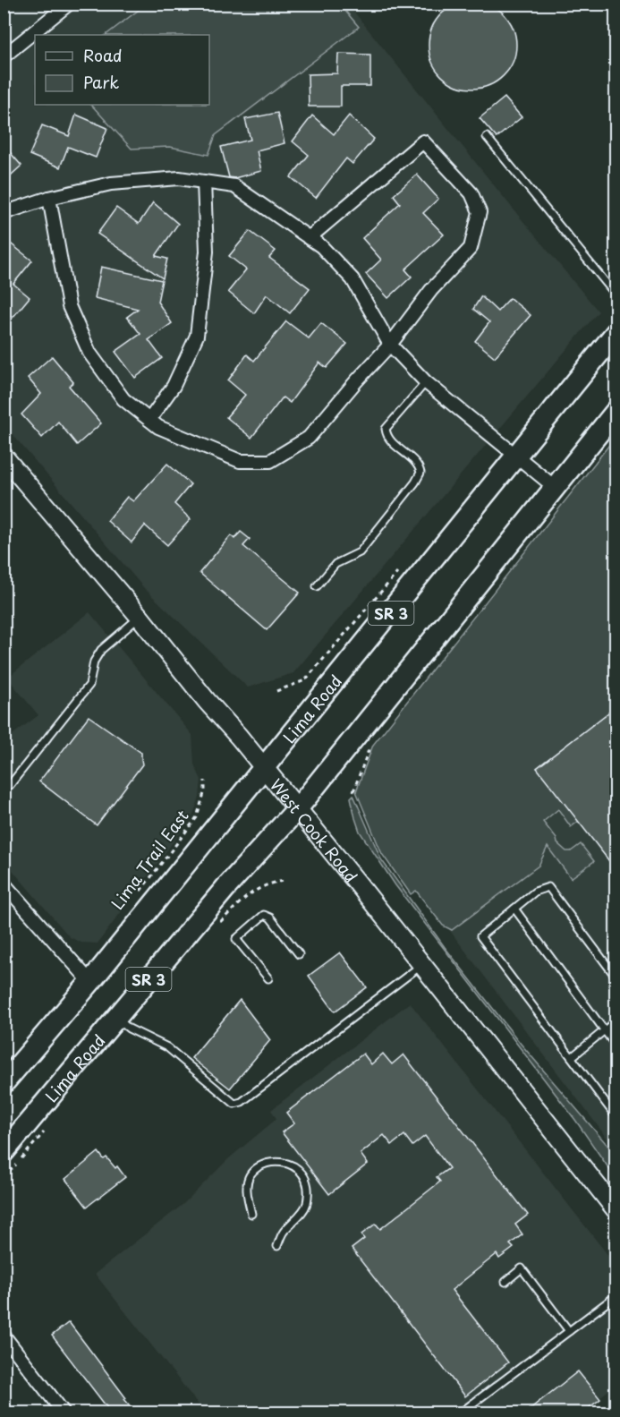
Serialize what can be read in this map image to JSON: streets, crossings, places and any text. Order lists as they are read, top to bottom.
{
  "streets": {
    "highway": ["SR 3", "Lima Road"],
    "main road": ["West Cook Road"],
    "path": ["Lima Trail East"]
  },
  "crossings": [
    ["Lima Road", "West Cook Road"]
  ],
  "legend": ["Road", "Park"]
}
